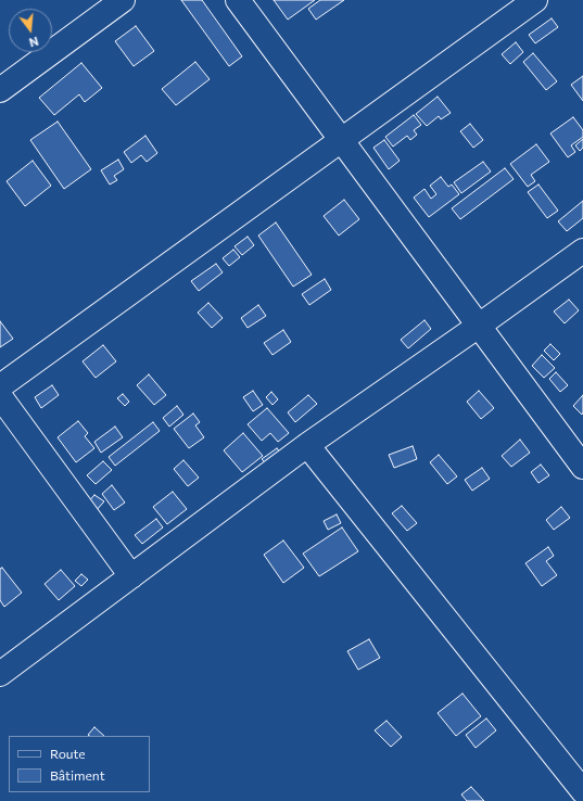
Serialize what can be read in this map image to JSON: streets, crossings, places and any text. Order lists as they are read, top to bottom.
{
  "legend": ["Route", "Bâtiment"],
  "north": "bottom"
}
